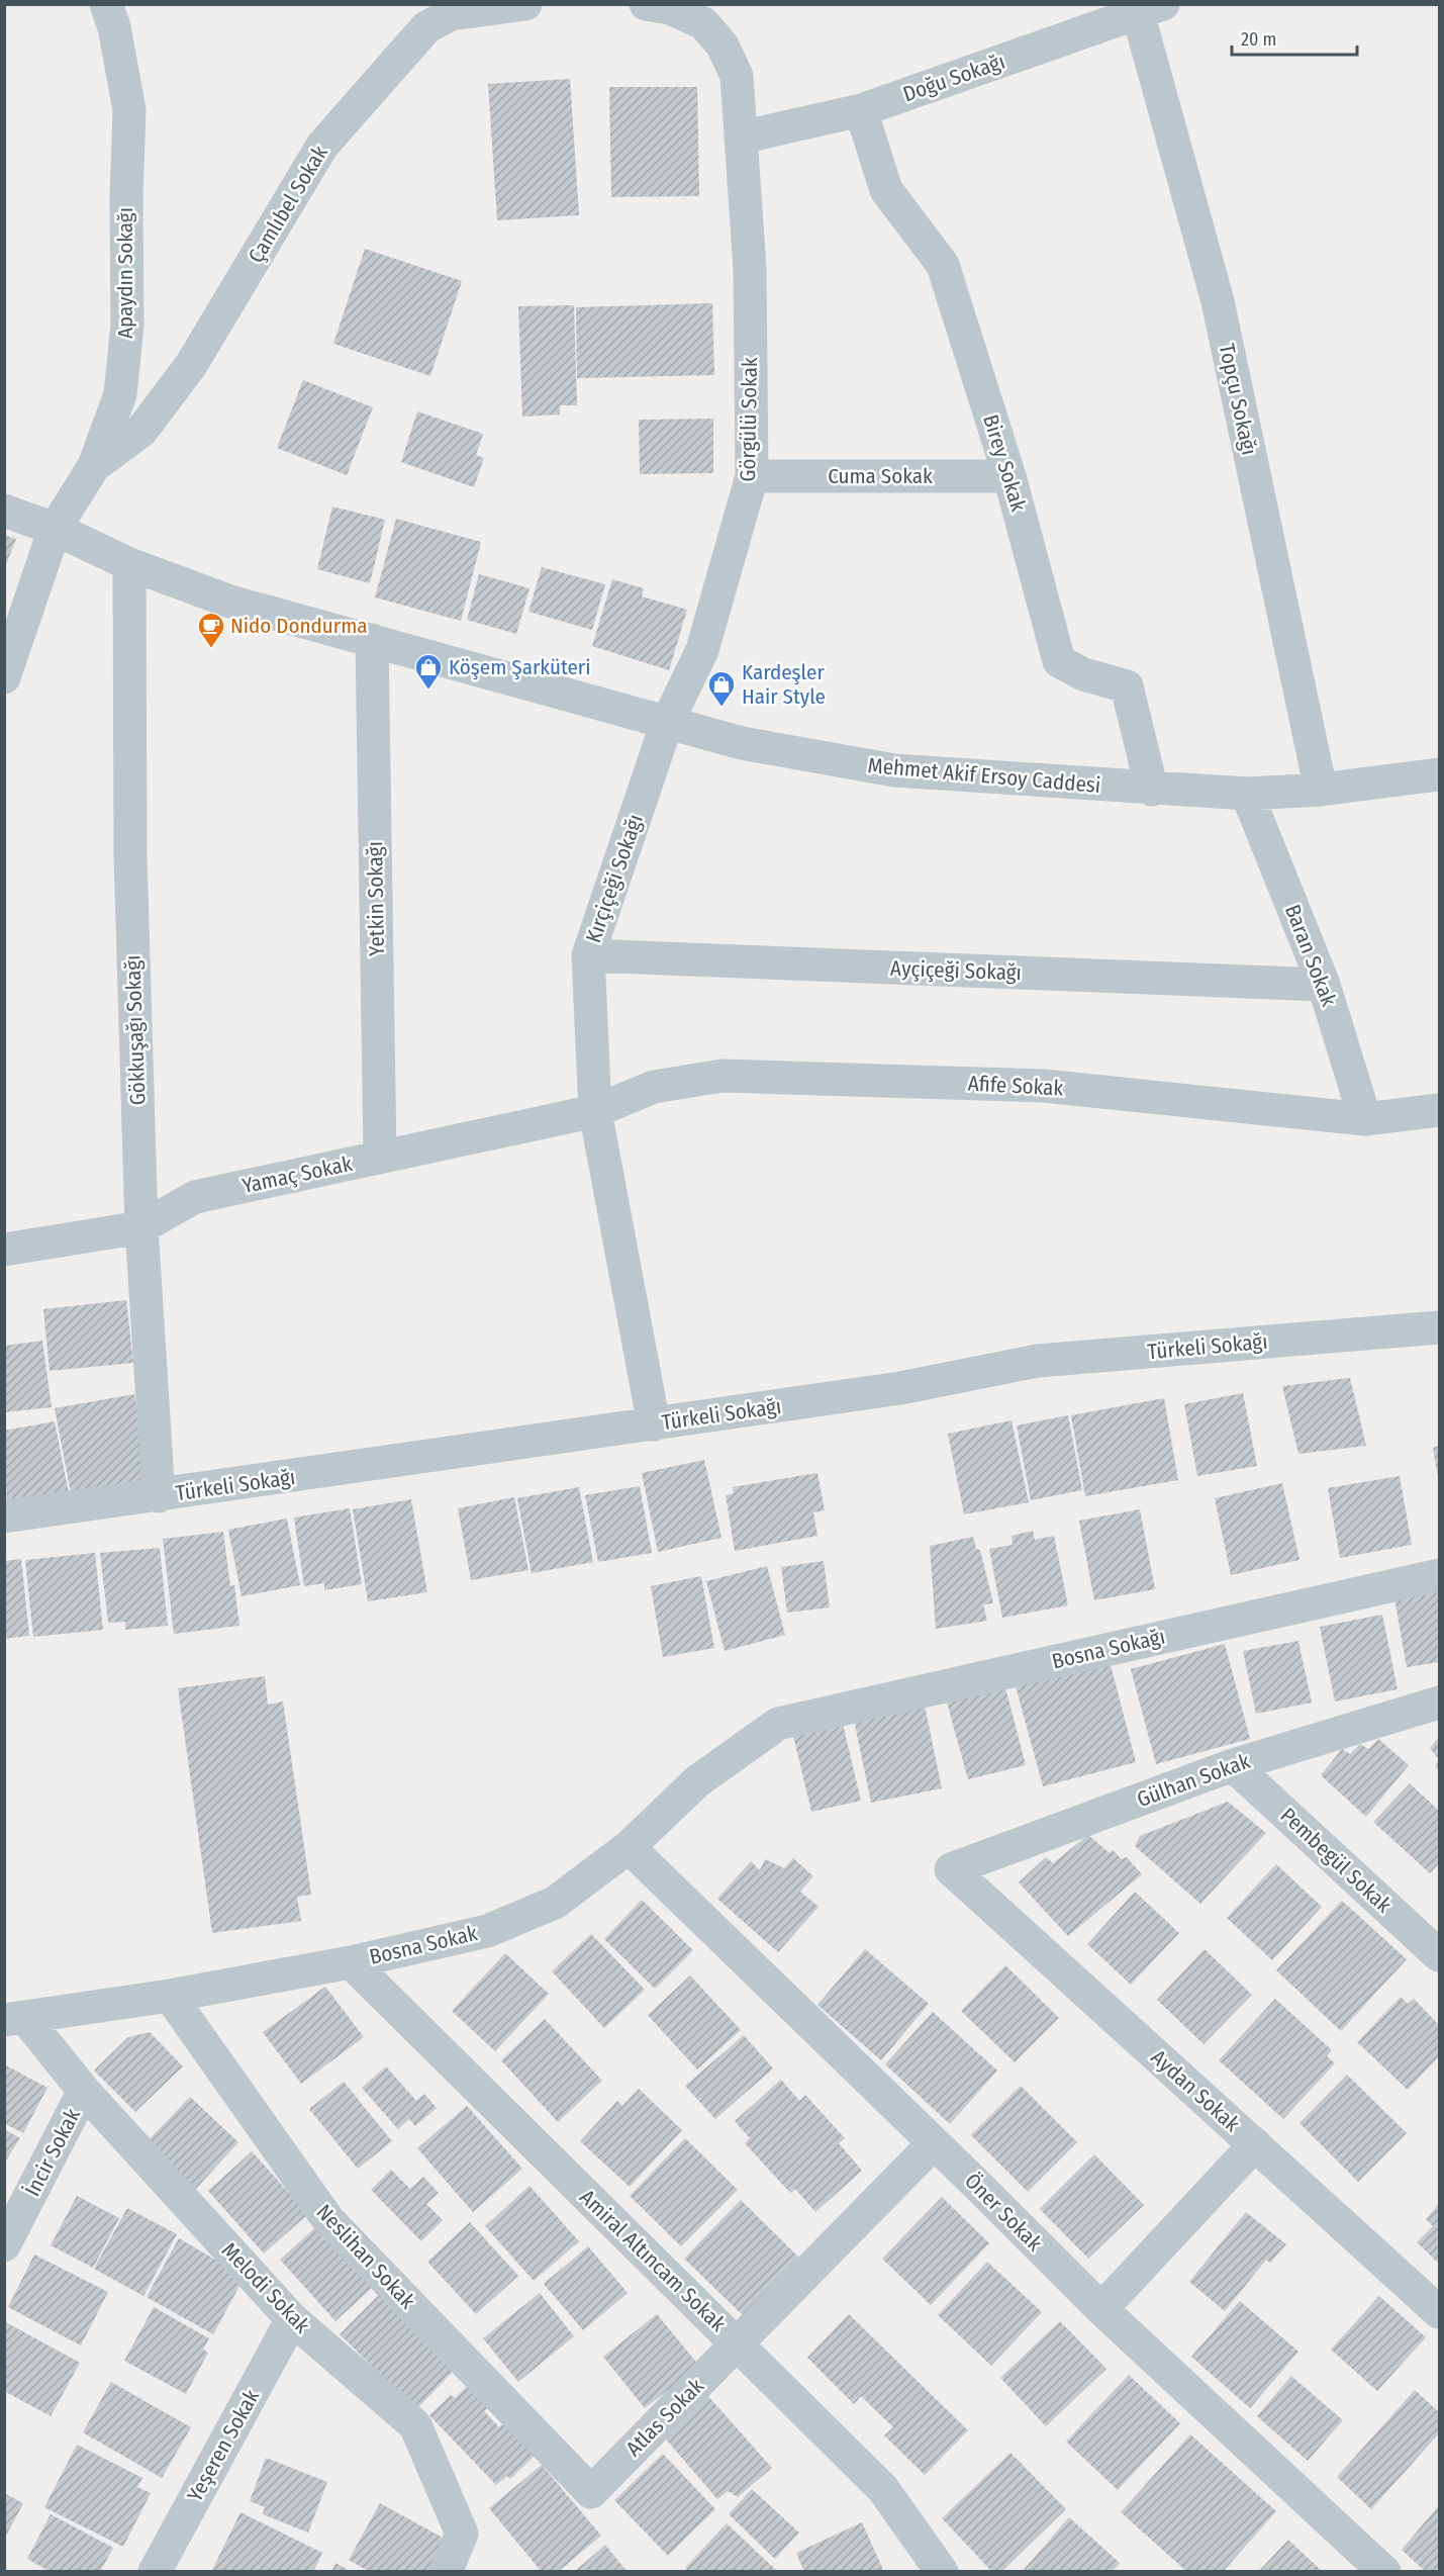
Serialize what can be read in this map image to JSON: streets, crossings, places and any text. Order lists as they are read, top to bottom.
{
  "streets": {
    "street": [
      "Doğu Sokağı",
      "Çamlıbel Sokak",
      "Apaydın Sokağı",
      "Topçu Sokağı",
      "Görgülü Sokak",
      "Birey Sokak",
      "Cuma Sokak",
      "Mehmet Akif Ersoy Caddesi",
      "Kırçiçeği Sokağı",
      "Yetkin Sokağı",
      "Baran Sokak",
      "Ayçiçeği Sokağı",
      "Gökkuşağı Sokağı",
      "Afife Sokak",
      "Yamaç Sokak",
      "Türkeli Sokağı",
      "Bosna Sokağı",
      "Gülhan Sokak",
      "Pembegül Sokak",
      "Bosna Sokak",
      "Aydan Sokak",
      "İncir Sokak",
      "Öner Sokak",
      "Neslihan Sokak",
      "Amiral Altıncam Sokak",
      "Melodi Sokak",
      "Atlas Sokak",
      "Yeşeren Sokak"
    ]
  },
  "crossings": [
    ["Doğu Sokağı", "Topçu Sokağı"],
    ["Doğu Sokağı", "Görgülü Sokak"],
    ["Doğu Sokağı", "Birey Sokak"],
    ["Çamlıbel Sokak", "Apaydın Sokağı"],
    ["Apaydın Sokağı", "Mehmet Akif Ersoy Caddesi"],
    ["Topçu Sokağı", "Mehmet Akif Ersoy Caddesi"],
    ["Görgülü Sokak", "Cuma Sokak"],
    ["Görgülü Sokak", "Mehmet Akif Ersoy Caddesi"],
    ["Görgülü Sokak", "Kırçiçeği Sokağı"],
    ["Birey Sokak", "Cuma Sokak"],
    ["Birey Sokak", "Mehmet Akif Ersoy Caddesi"],
    ["Mehmet Akif Ersoy Caddesi", "Kırçiçeği Sokağı"],
    ["Mehmet Akif Ersoy Caddesi", "Yetkin Sokağı"],
    ["Mehmet Akif Ersoy Caddesi", "Baran Sokak"],
    ["Mehmet Akif Ersoy Caddesi", "Gökkuşağı Sokağı"],
    ["Kırçiçeği Sokağı", "Ayçiçeği Sokağı"],
    ["Kırçiçeği Sokağı", "Afife Sokak"],
    ["Kırçiçeği Sokağı", "Yamaç Sokak"],
    ["Kırçiçeği Sokağı", "Türkeli Sokağı"],
    ["Yetkin Sokağı", "Yamaç Sokak"],
    ["Baran Sokak", "Ayçiçeği Sokağı"],
    ["Baran Sokak", "Afife Sokak"],
    ["Gökkuşağı Sokağı", "Yamaç Sokak"],
    ["Gökkuşağı Sokağı", "Türkeli Sokağı"],
    ["Afife Sokak", "Yamaç Sokak"],
    ["Bosna Sokağı", "Bosna Sokak"],
    ["Gülhan Sokak", "Pembegül Sokak"],
    ["Gülhan Sokak", "Aydan Sokak"],
    ["Bosna Sokak", "Öner Sokak"],
    ["Bosna Sokak", "Neslihan Sokak"],
    ["Bosna Sokak", "Amiral Altıncam Sokak"],
    ["Bosna Sokak", "Melodi Sokak"],
    ["İncir Sokak", "Melodi Sokak"],
    ["Öner Sokak", "Atlas Sokak"],
    ["Neslihan Sokak", "Atlas Sokak"],
    ["Amiral Altıncam Sokak", "Atlas Sokak"],
    ["Melodi Sokak", "Yeşeren Sokak"]
  ],
  "places": {
    "cafe": ["Nido Dondurma"],
    "shop": ["Köşem Şarküteri", "Kardeşler Hair Style"]
  },
  "scale_bar": "20 m"
}
